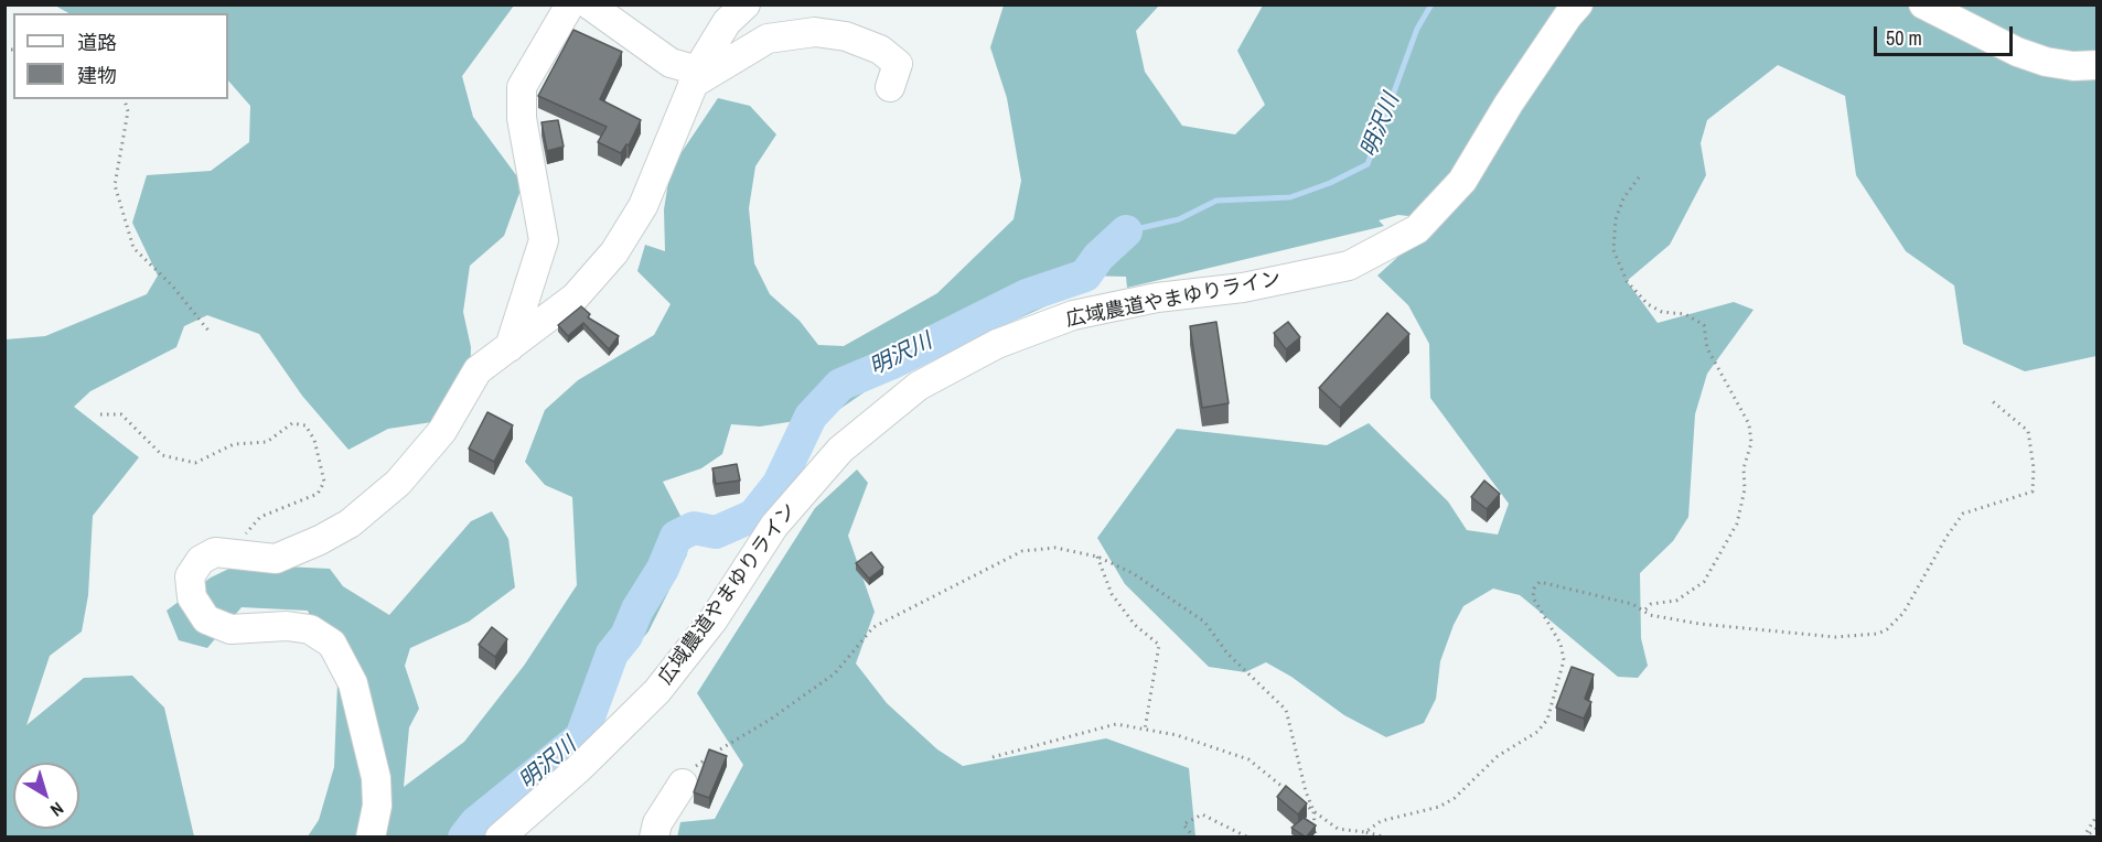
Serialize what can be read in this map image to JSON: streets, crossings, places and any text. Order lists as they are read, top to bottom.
{
  "streets": {
    "street": ["広域農道やまゆりライン"]
  },
  "water": ["明沢川"],
  "legend": ["道路", "建物"],
  "scale_bar": "50 m",
  "north": "bottom right"
}
